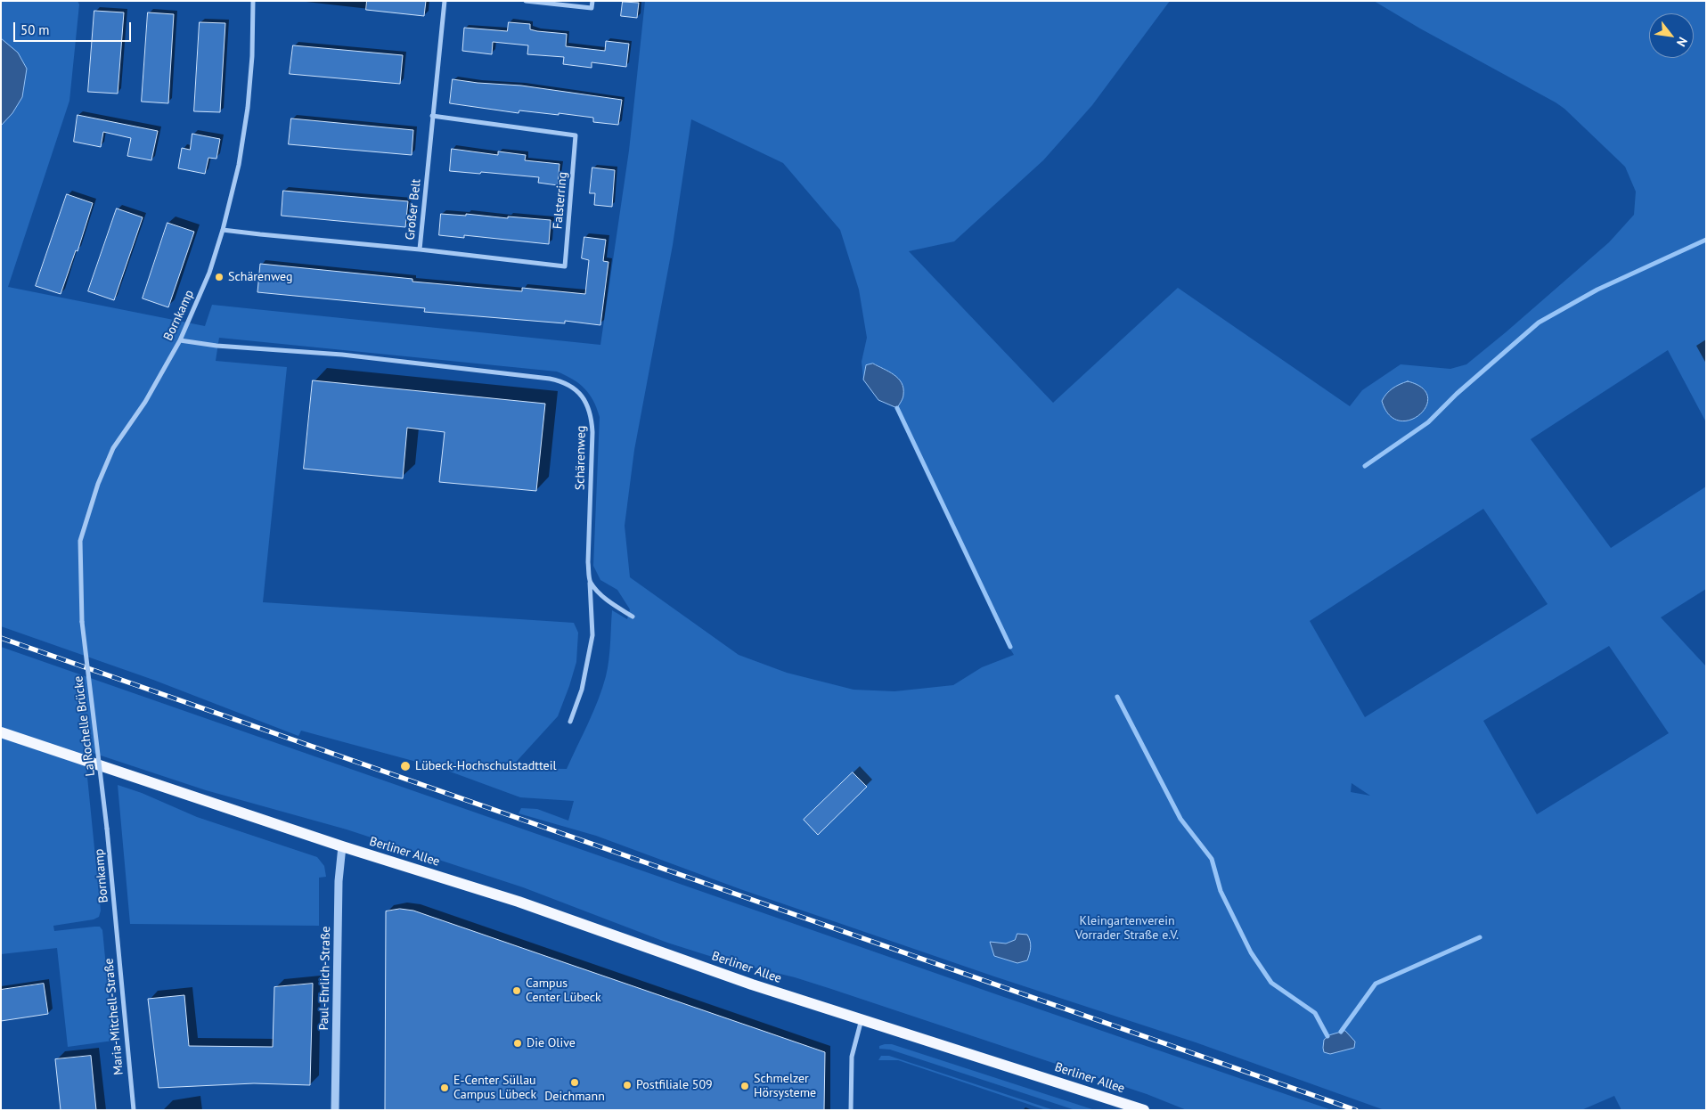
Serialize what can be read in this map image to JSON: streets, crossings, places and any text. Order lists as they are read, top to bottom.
{
  "streets": {
    "main road": ["Berliner Allee"],
    "street": [
      "Falsterring",
      "Großer Belt",
      "Bornkamp",
      "Schärenweg",
      "La Rochelle Brücke",
      "Paul-Ehrlich-Straße",
      "Maria-Mitchell-Straße"
    ]
  },
  "crossings": [
    ["Falsterring", "Großer Belt"],
    ["Großer Belt", "Bornkamp"],
    ["Bornkamp", "Schärenweg"],
    ["Bornkamp", "La Rochelle Brücke"],
    ["Bornkamp", "Maria-Mitchell-Straße"],
    ["Berliner Allee", "Paul-Ehrlich-Straße"]
  ],
  "parks": ["Kleingartenverein Vorrader Straße e.V."],
  "places": [
    "Schärenweg",
    "Lübeck-Hochschulstadtteil",
    "Campus Center Lübeck",
    "Die Olive",
    "Deichmann",
    "Postfiliale 509",
    "Schmelzer Hörsysteme",
    "E-Center Süllau Campus Lübeck"
  ],
  "scale_bar": "50 m",
  "north": "bottom right"
}
